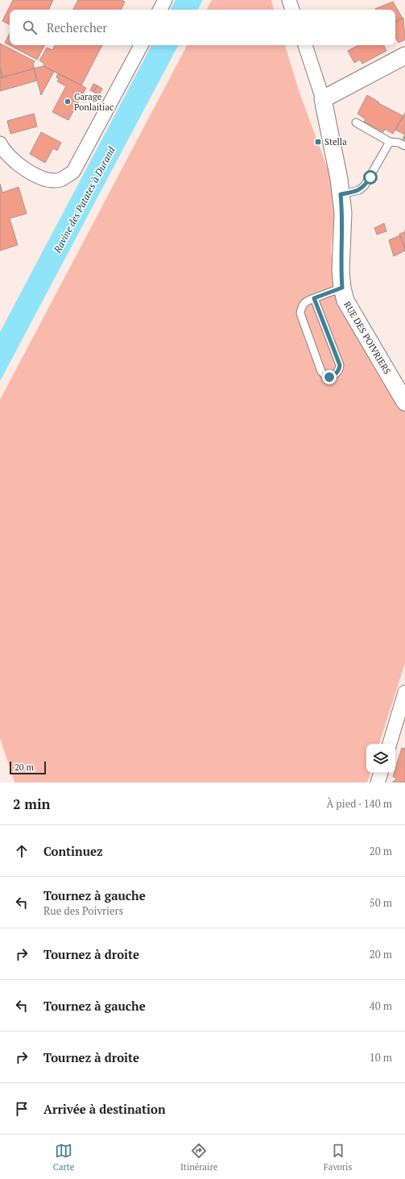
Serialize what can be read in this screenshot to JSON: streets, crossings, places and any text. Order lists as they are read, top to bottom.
{
  "streets": {
    "street": ["RUE DES POIVRIERS"]
  },
  "water": ["Ravine des Patates à Durand"],
  "places": {
    "other": ["Garage Ponlaitiac"],
    "transit": ["Stella"]
  },
  "scale_bar": "20 m",
  "page": {
    "search": "Rechercher",
    "scale": "20 m",
    "heading": ["2 min", "À pied · 140 m"],
    "list": [
      ["Continuez", "20 m"],
      ["Tournez à gauche", "Rue des Poivriers", "50 m"],
      ["Tournez à droite", "20 m"],
      ["Tournez à gauche", "40 m"],
      ["Tournez à droite", "10 m"],
      "Arrivée à destination"
    ],
    "nav": ["Carte", "Itinéraire", "Favoris"]
  }
}
